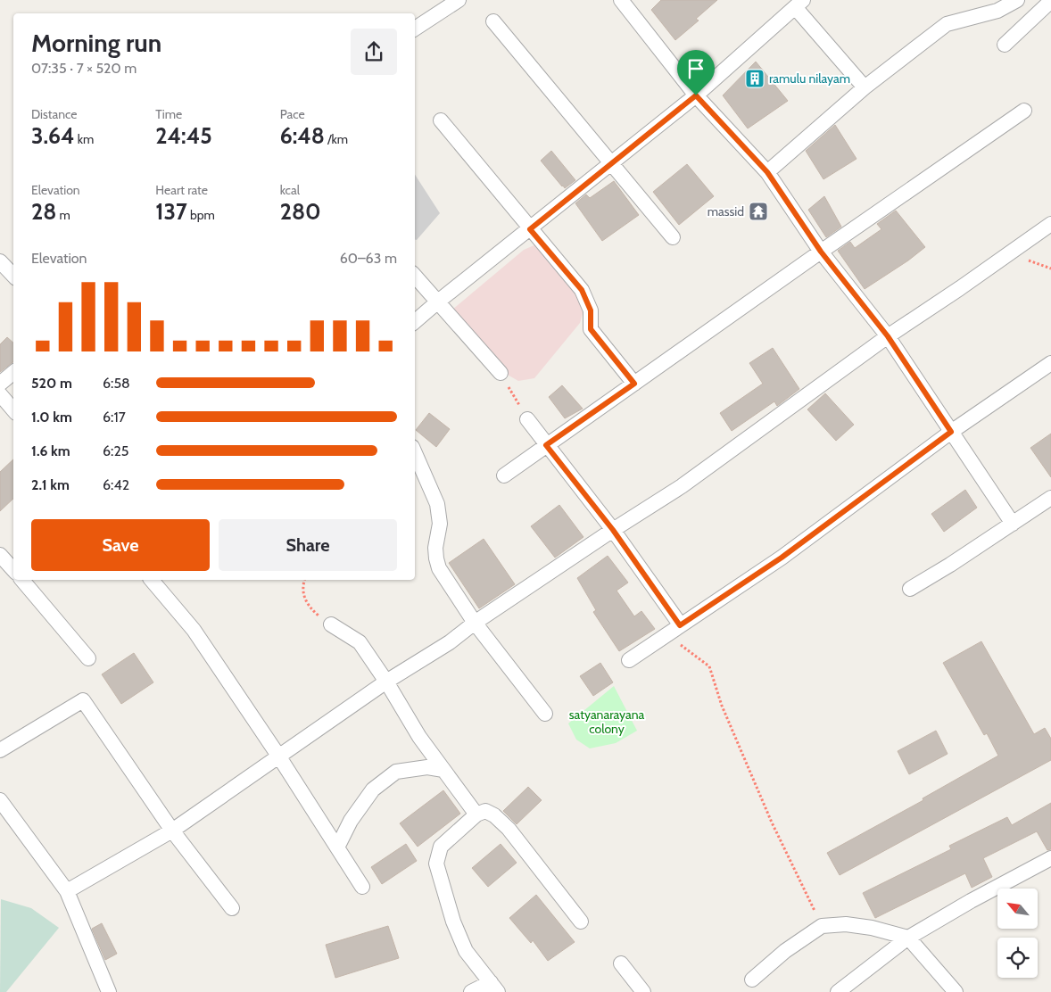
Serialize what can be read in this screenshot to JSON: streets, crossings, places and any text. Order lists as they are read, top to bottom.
{
  "parks": ["satyanarayana colony"],
  "places": {
    "building": ["ramulu nilayam"],
    "temple": ["massid"]
  },
  "north": "top left",
  "page": {
    "heading": ["Morning run", "07:35 · 7 × 520 m"],
    "stats": [
      ["Distance", "3.64 km"],
      ["Time", "24:45"],
      ["Pace", "6:48 /km"],
      ["Elevation", "28 m"],
      ["Heart rate", "137 bpm"],
      ["kcal", "280"]
    ],
    "chart": ["Elevation", "60–63 m"],
    "list": [
      {
        "name": "520 m",
        "note": "6:58"
      },
      {
        "name": "1.0 km",
        "note": "6:17"
      },
      {
        "name": "1.6 km",
        "note": "6:25"
      },
      {
        "name": "2.1 km",
        "note": "6:42"
      }
    ],
    "buttons": ["Save", "Share"]
  }
}
